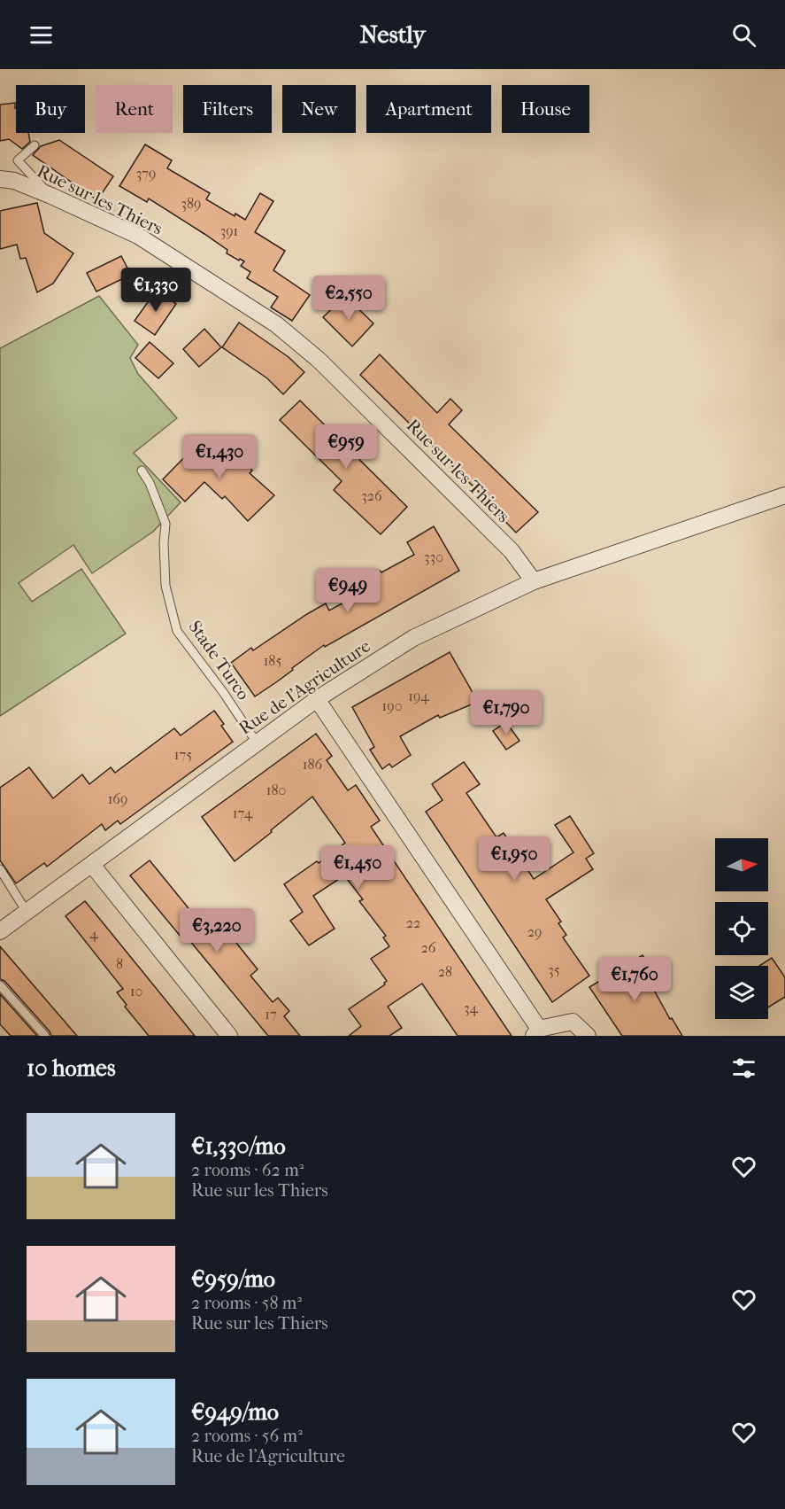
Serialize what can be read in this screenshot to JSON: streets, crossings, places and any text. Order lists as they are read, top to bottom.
{
  "streets": {
    "street": ["Rue sur les Thiers", "Rue de l'Agriculture"],
    "lane": ["Stade Turco"]
  },
  "crossings": [
    ["Rue sur les Thiers", "Rue de l'Agriculture"],
    ["Stade Turco", "Rue de l'Agriculture"]
  ],
  "house_numbers": [
    "379",
    "389",
    "391",
    "326",
    "330",
    "185",
    "194",
    "190",
    "175",
    "186",
    "180",
    "169",
    "174",
    "22",
    "29",
    "4",
    "26",
    "8",
    "35",
    "28",
    "10",
    "34",
    "17"
  ],
  "north": "right",
  "page": {
    "header": "Nestly",
    "chip": [
      "Buy",
      "Rent",
      "Filters",
      "New",
      "Apartment",
      "House"
    ],
    "price": [
      "€1,330",
      "€2,550",
      "€959",
      "€1,430",
      "€949",
      "€1,790",
      "€1,950",
      "€1,450",
      "€3,220",
      "€1,760"
    ],
    "heading": "10 homes",
    "list": [
      {
        "name": "€1,330/mo",
        "note": "2 rooms · 62 m² · Rue sur les Thiers"
      },
      {
        "name": "€959/mo",
        "note": "2 rooms · 58 m² · Rue sur les Thiers"
      },
      {
        "name": "€949/mo",
        "note": "2 rooms · 56 m² · Rue de l'Agriculture"
      }
    ]
  }
}
